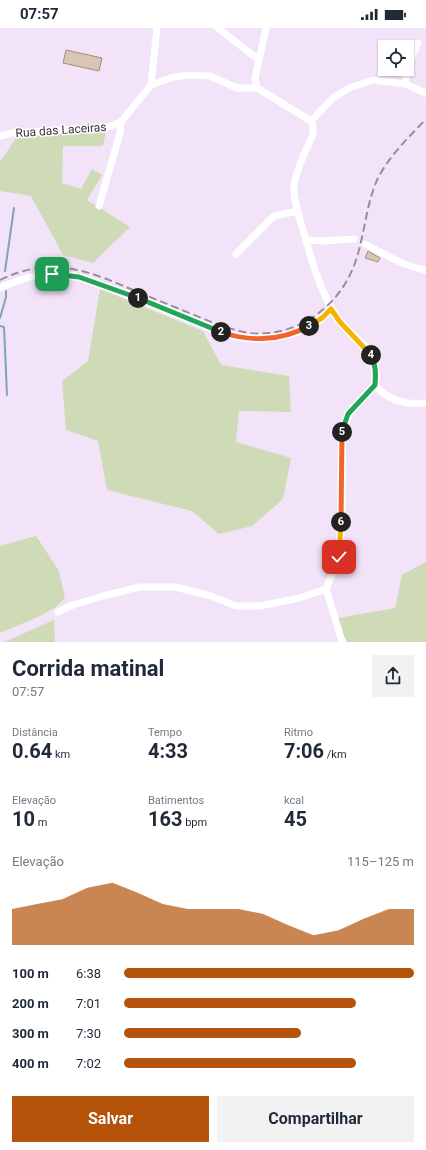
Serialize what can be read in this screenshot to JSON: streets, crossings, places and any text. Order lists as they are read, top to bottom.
{
  "streets": {
    "street": ["Rua das Laceiras"]
  },
  "page": {
    "status": "07:57",
    "pins": [
      "1",
      "3",
      "2",
      "4",
      "5",
      "6"
    ],
    "heading": ["Corrida matinal", "07:57"],
    "stats": [
      ["Distância", "0.64 km"],
      ["Tempo", "4:33"],
      ["Ritmo", "7:06 /km"],
      ["Elevação", "10 m"],
      ["Batimentos", "163 bpm"],
      ["kcal", "45"]
    ],
    "chart": ["Elevação", "115–125 m"],
    "list": [
      {
        "name": "100 m",
        "note": "6:38"
      },
      {
        "name": "200 m",
        "note": "7:01"
      },
      {
        "name": "300 m",
        "note": "7:30"
      },
      {
        "name": "400 m",
        "note": "7:02"
      }
    ],
    "buttons": ["Salvar", "Compartilhar"]
  }
}
